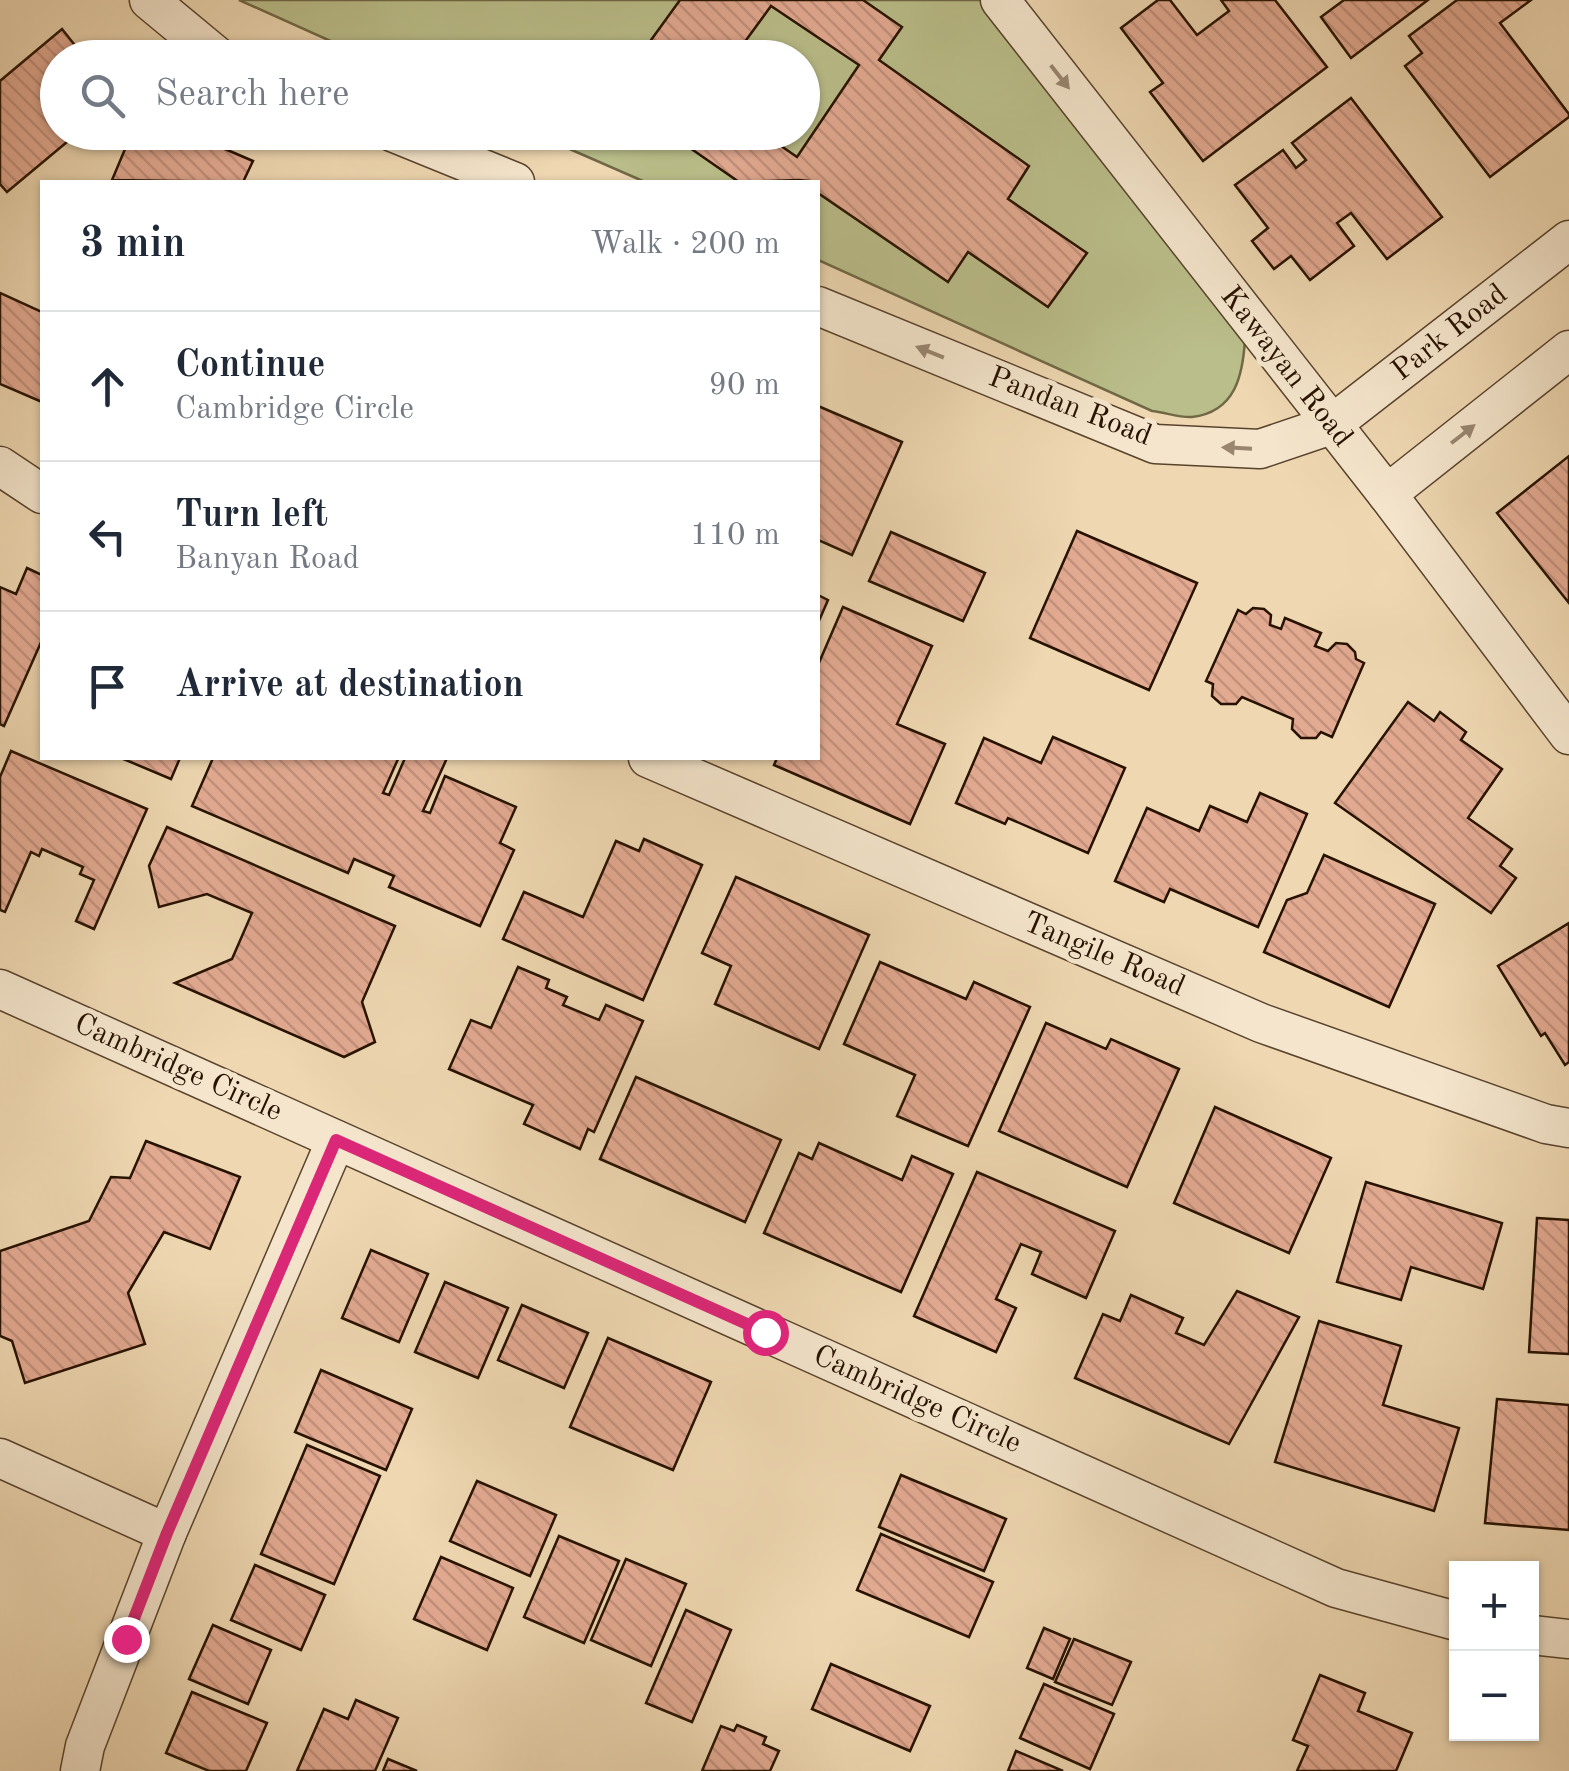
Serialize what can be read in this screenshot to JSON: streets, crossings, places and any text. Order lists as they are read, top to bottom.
{
  "streets": {
    "street": [
      "Park Road",
      "Kawayan Road",
      "Pandan Road",
      "Tangile Road",
      "Cambridge Circle"
    ]
  },
  "crossings": [
    ["Park Road", "Kawayan Road"],
    ["Park Road", "Pandan Road"],
    ["Kawayan Road", "Pandan Road"]
  ],
  "one_way": ["Kawayan Road", "Pandan Road"],
  "page": {
    "search": "Search here",
    "heading": ["3 min", "Walk · 200 m"],
    "list": [
      ["Continue", "Cambridge Circle", "90 m"],
      ["Turn left", "Banyan Road", "110 m"],
      "Arrive at destination"
    ],
    "map_buttons": ["+", "−"]
  }
}
